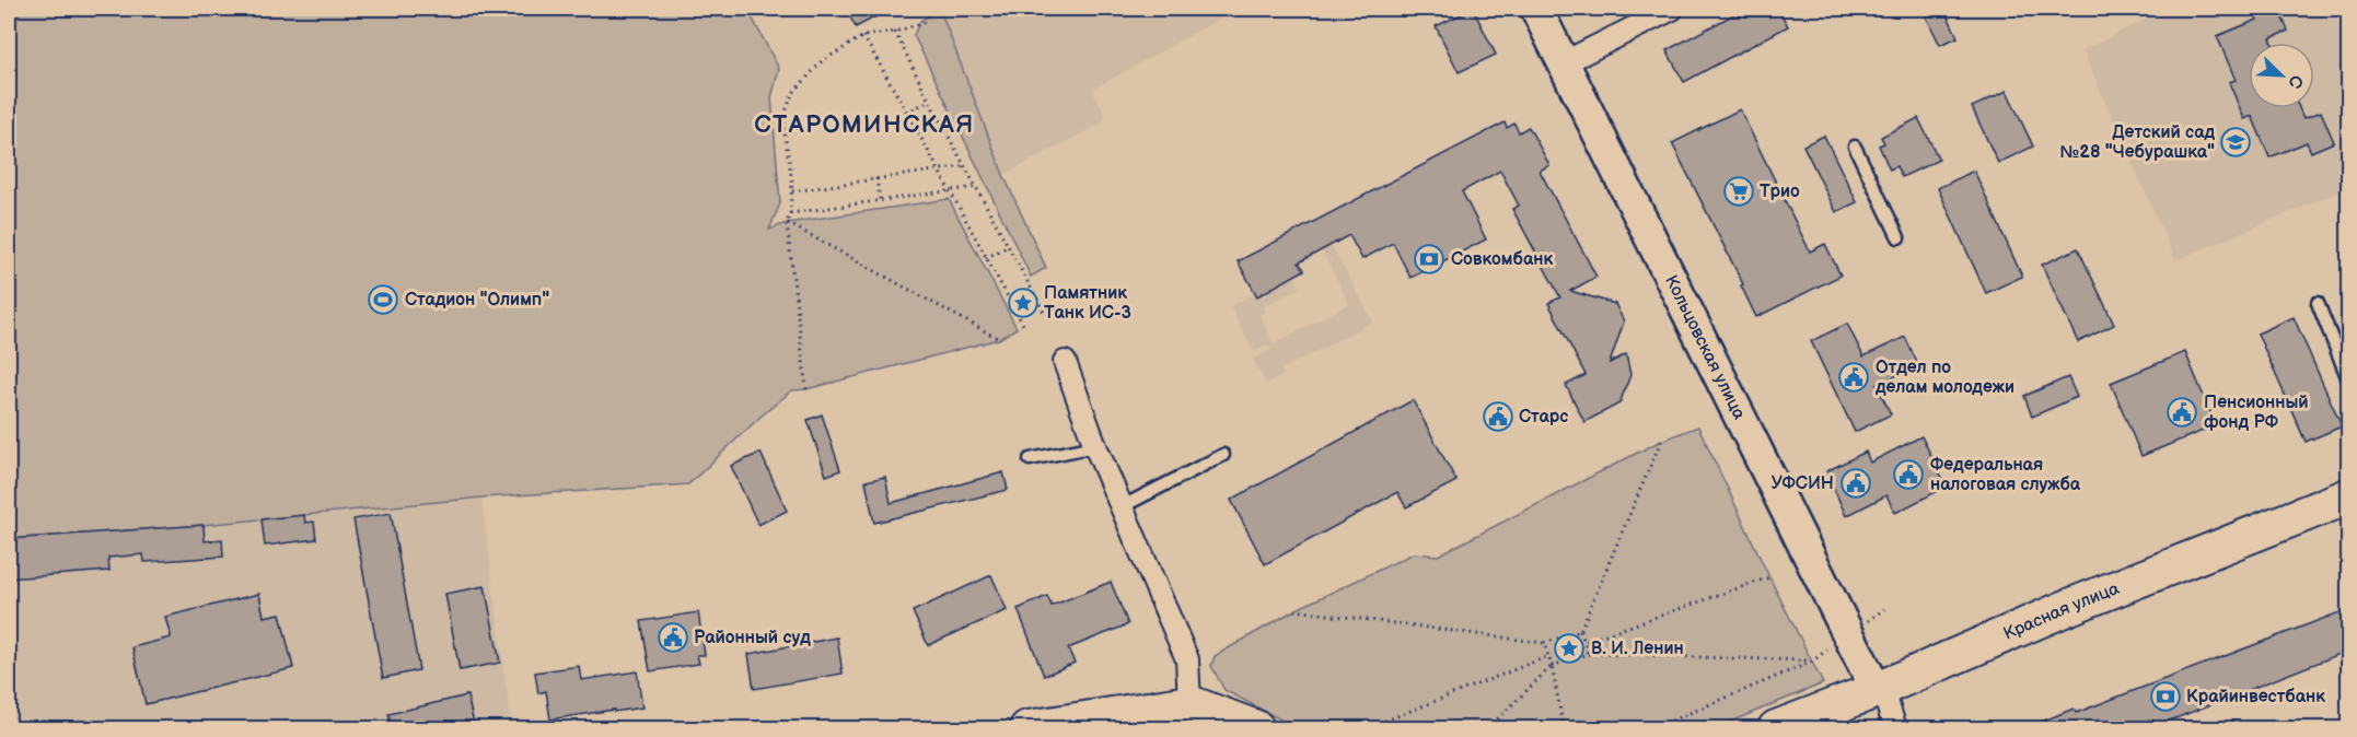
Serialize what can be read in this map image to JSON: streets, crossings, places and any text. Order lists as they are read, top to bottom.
{
  "streets": {
    "main road": ["Кольцовская улица", "Красная улица"]
  },
  "crossings": [
    ["Кольцовская улица", "Красная улица"]
  ],
  "districts": ["СТАРОМИНСКАЯ"],
  "places": {
    "school or university": ["Детский сад №28 \"Чебурашка\""],
    "supermarket": ["Трио"],
    "bank": ["Совкомбанк", "Крайинвестбанк"],
    "sports": ["Стадион \"Олимп\""],
    "place": ["Памятник Танк ИС-3", "В. И. Ленин"],
    "public building": [
      "Отдел по делам молодежи",
      "Пенсионный фонд РФ",
      "Старс",
      "Федеральная налоговая служба",
      "УФСИН",
      "Районный суд"
    ]
  },
  "north": "bottom right"
}
